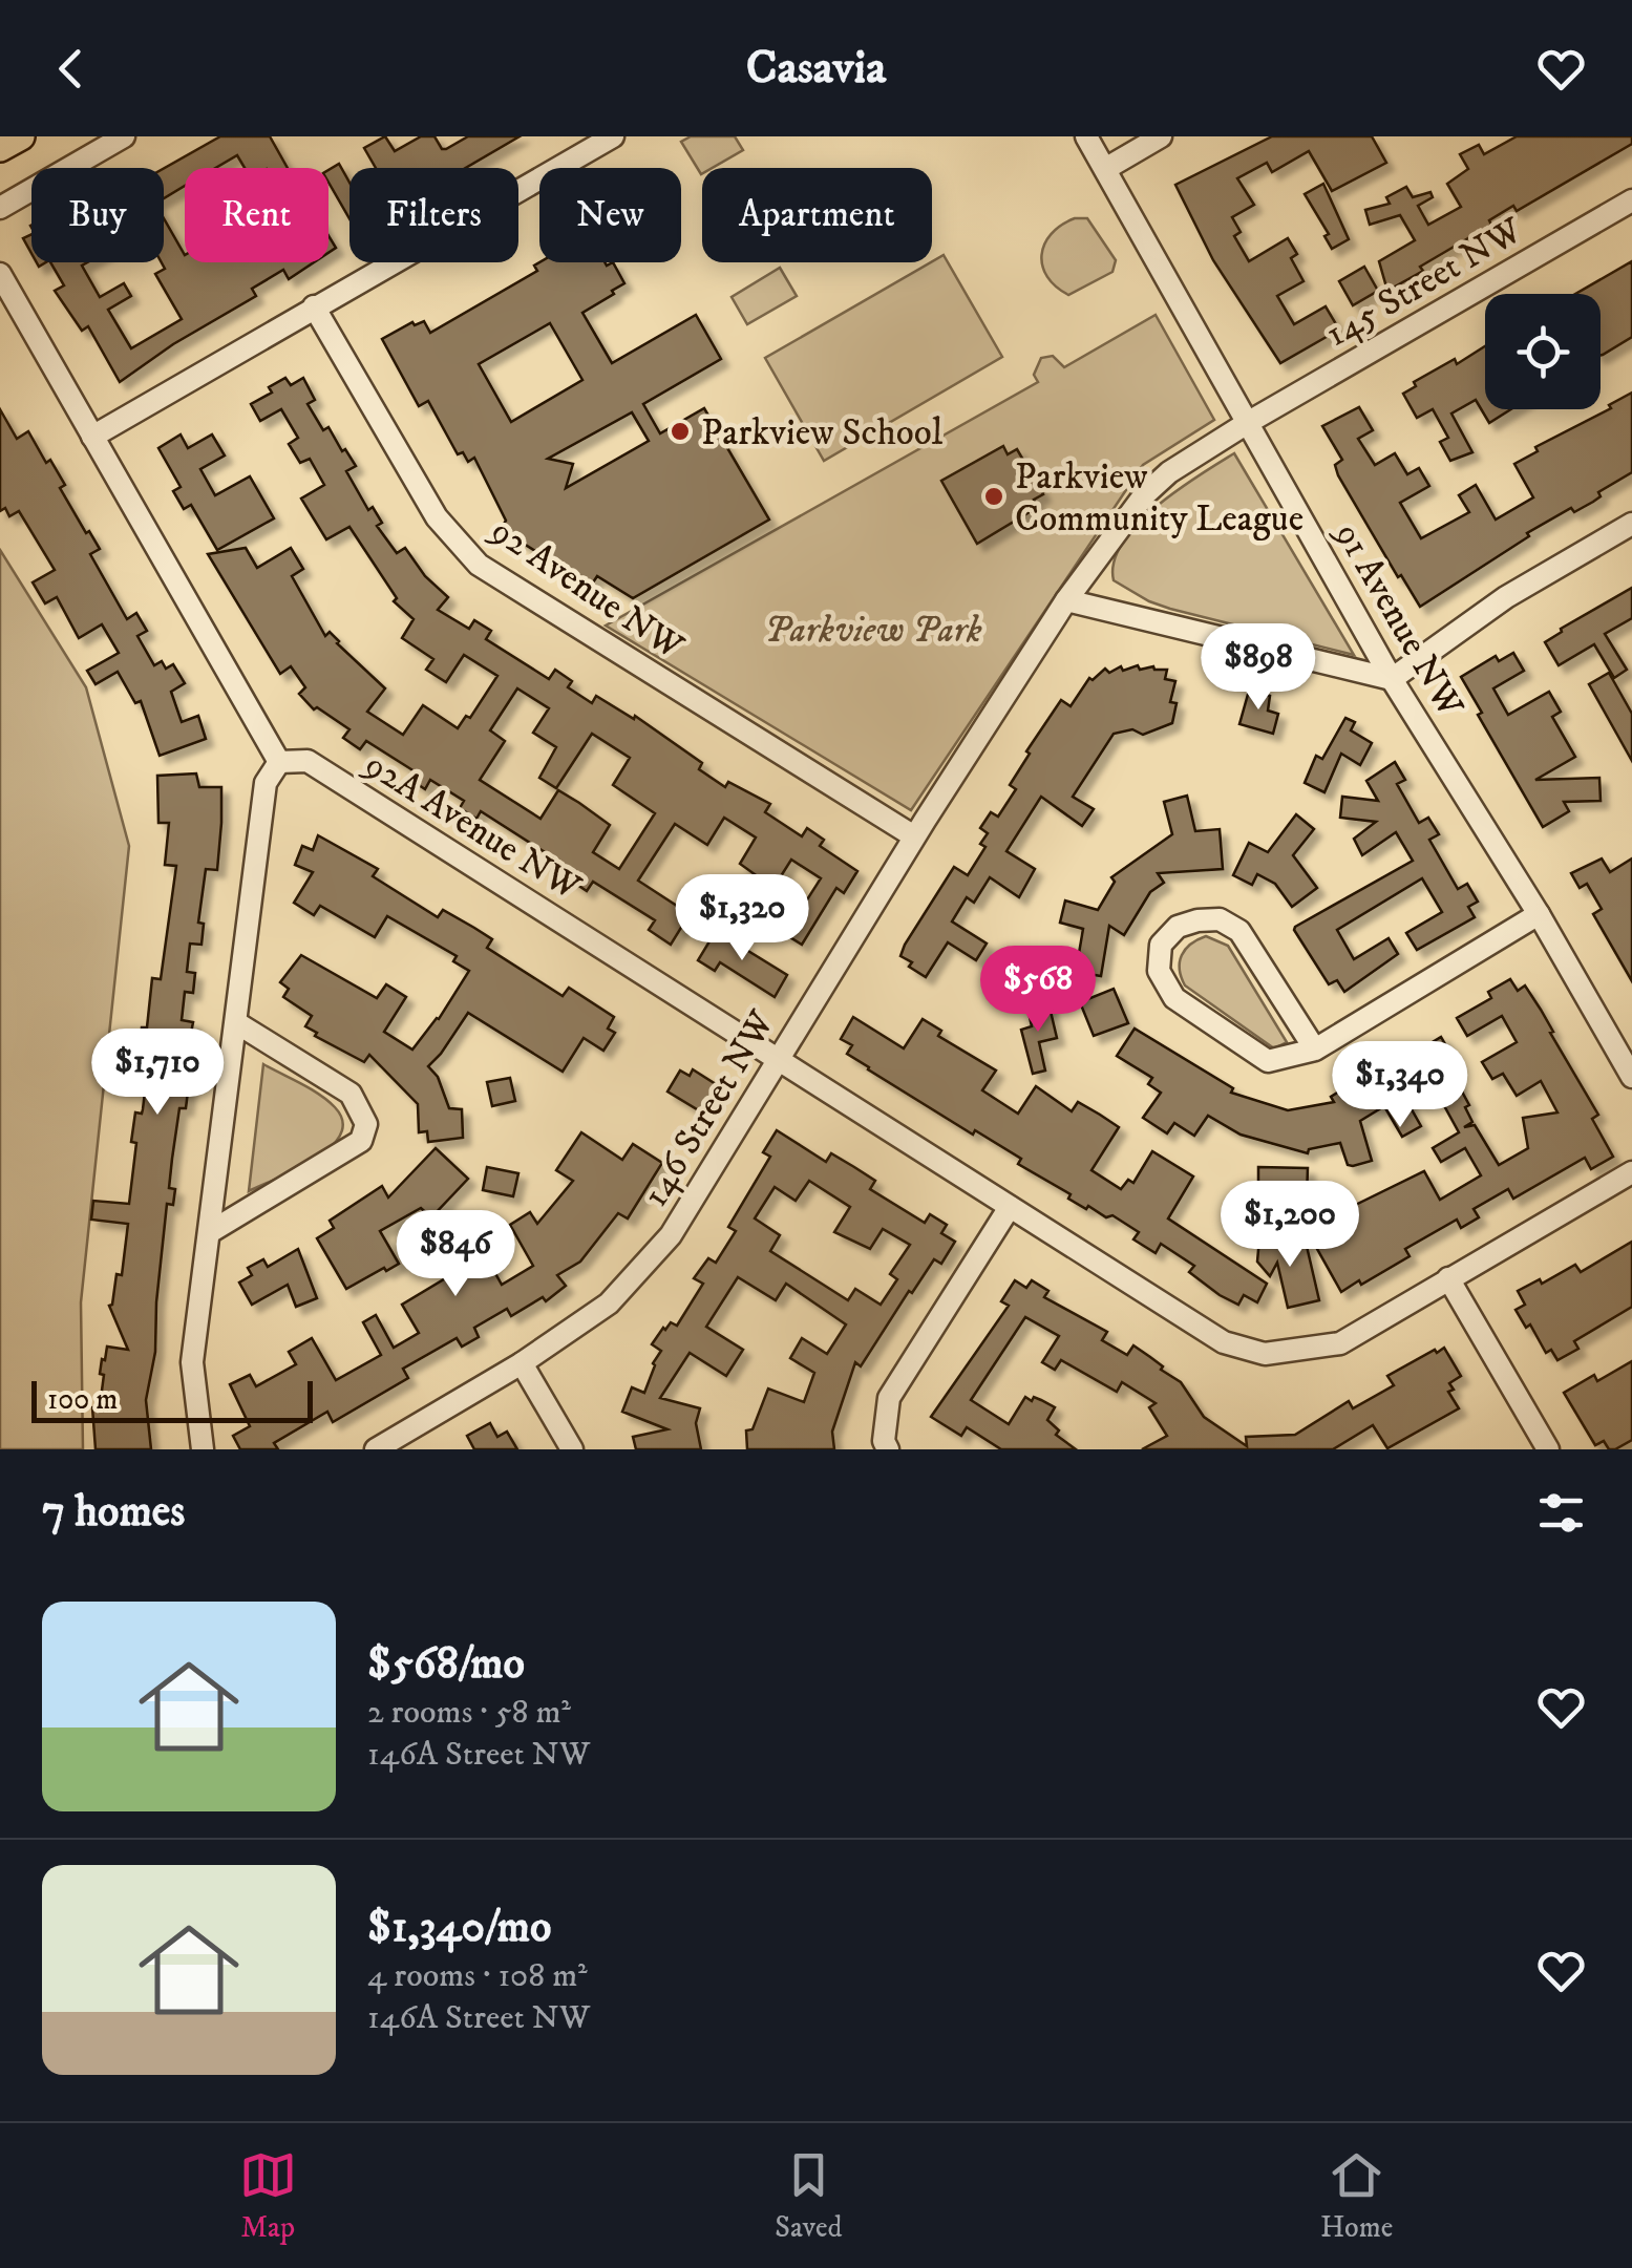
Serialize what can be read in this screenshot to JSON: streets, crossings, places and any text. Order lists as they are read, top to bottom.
{
  "streets": {
    "street": [
      "145 Street NW",
      "92 Avenue NW",
      "91 Avenue NW",
      "92A Avenue NW",
      "146 Street NW"
    ]
  },
  "crossings": [
    ["145 Street NW", "91 Avenue NW"],
    ["145 Street NW", "146 Street NW"],
    ["92 Avenue NW", "146 Street NW"],
    ["91 Avenue NW", "146 Street NW"],
    ["92A Avenue NW", "146 Street NW"]
  ],
  "parks": ["Parkview Park"],
  "places": ["Parkview School", "Parkview Community League"],
  "scale_bar": "100 m",
  "page": {
    "header": "Casavia",
    "chip": [
      "Buy",
      "Rent",
      "Filters",
      "New",
      "Apartment"
    ],
    "price": [
      "$898",
      "$1,320",
      "$568",
      "$1,710",
      "$1,340",
      "$1,200",
      "$846"
    ],
    "scale": "100 m",
    "heading": "7 homes",
    "list": [
      {
        "name": "$568/mo",
        "note": "2 rooms · 58 m² · 146A Street NW"
      },
      {
        "name": "$1,340/mo",
        "note": "4 rooms · 108 m² · 146A Street NW"
      }
    ],
    "tabs": ["Map", "Saved", "Home"]
  }
}
